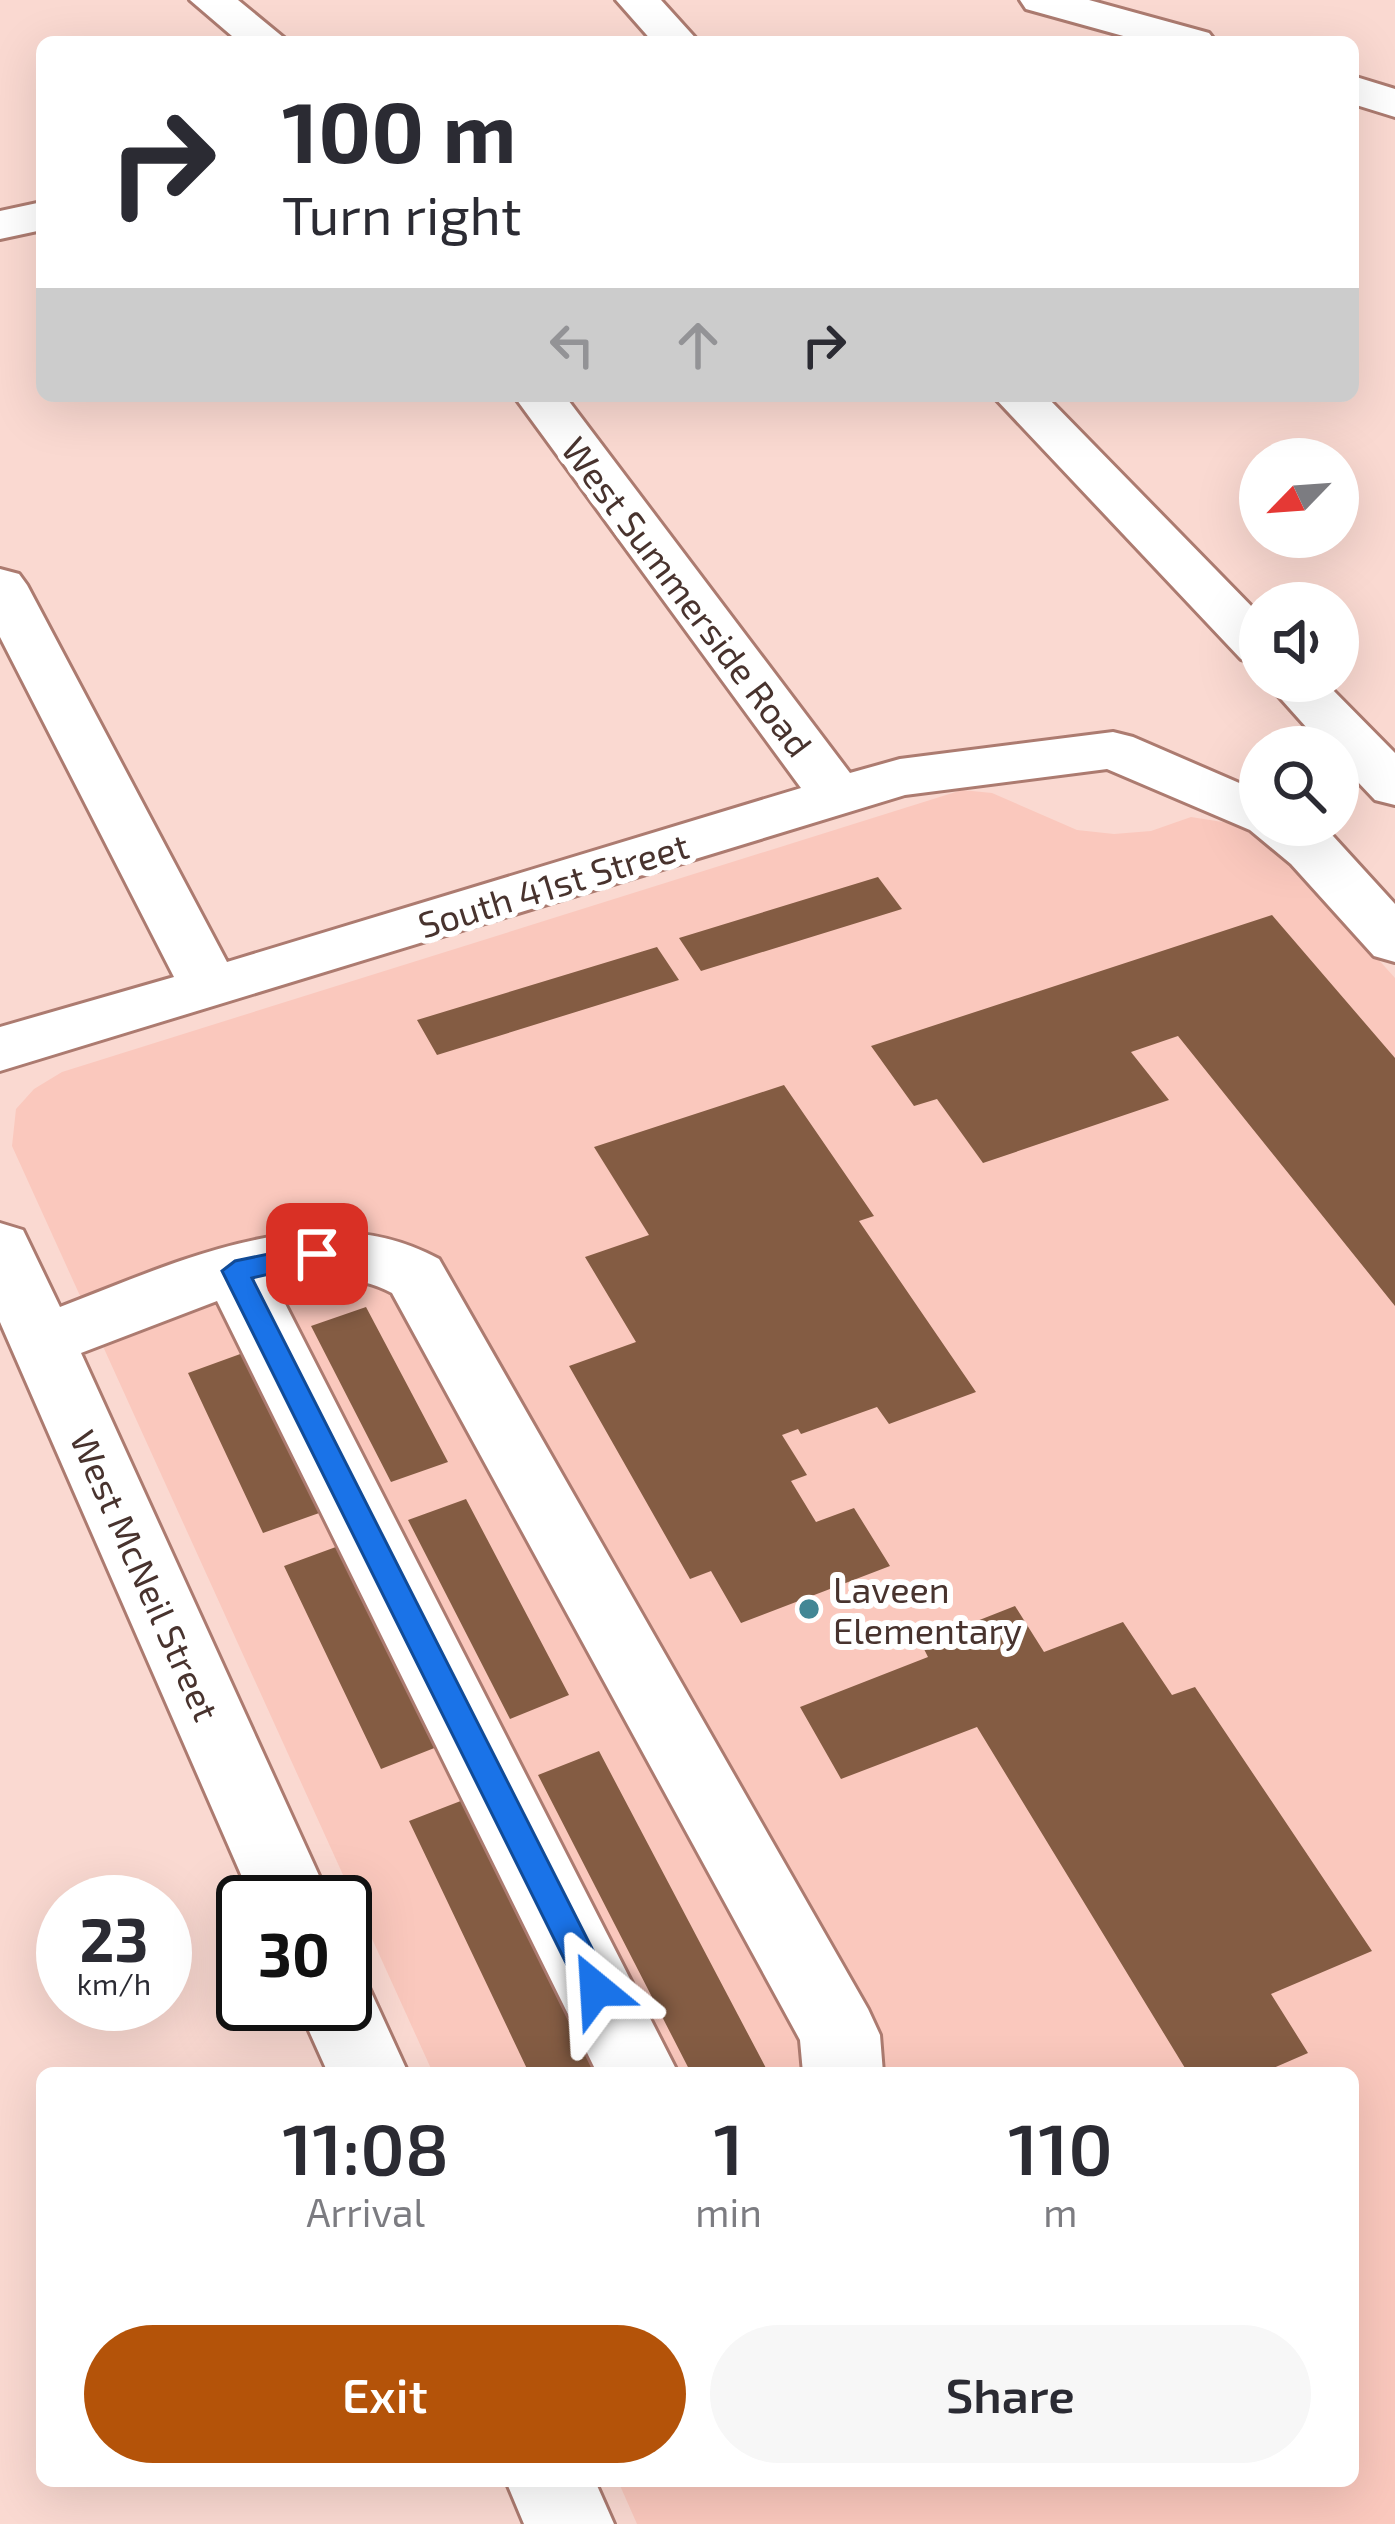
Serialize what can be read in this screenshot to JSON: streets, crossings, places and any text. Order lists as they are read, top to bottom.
{
  "streets": {
    "street": ["West Summerside Road", "South 41st Street", "West McNeil Street"]
  },
  "crossings": [
    ["West Summerside Road", "South 41st Street"]
  ],
  "places": ["Laveen Elementary"],
  "north": "bottom left",
  "page": {
    "turn": ["100 m", "Turn right"],
    "speed": "23 km/h",
    "limit": "30",
    "eta": [
      "11:08",
      "Arrival",
      "1",
      "min",
      "110",
      "m"
    ],
    "buttons": ["Exit", "Share"]
  }
}
